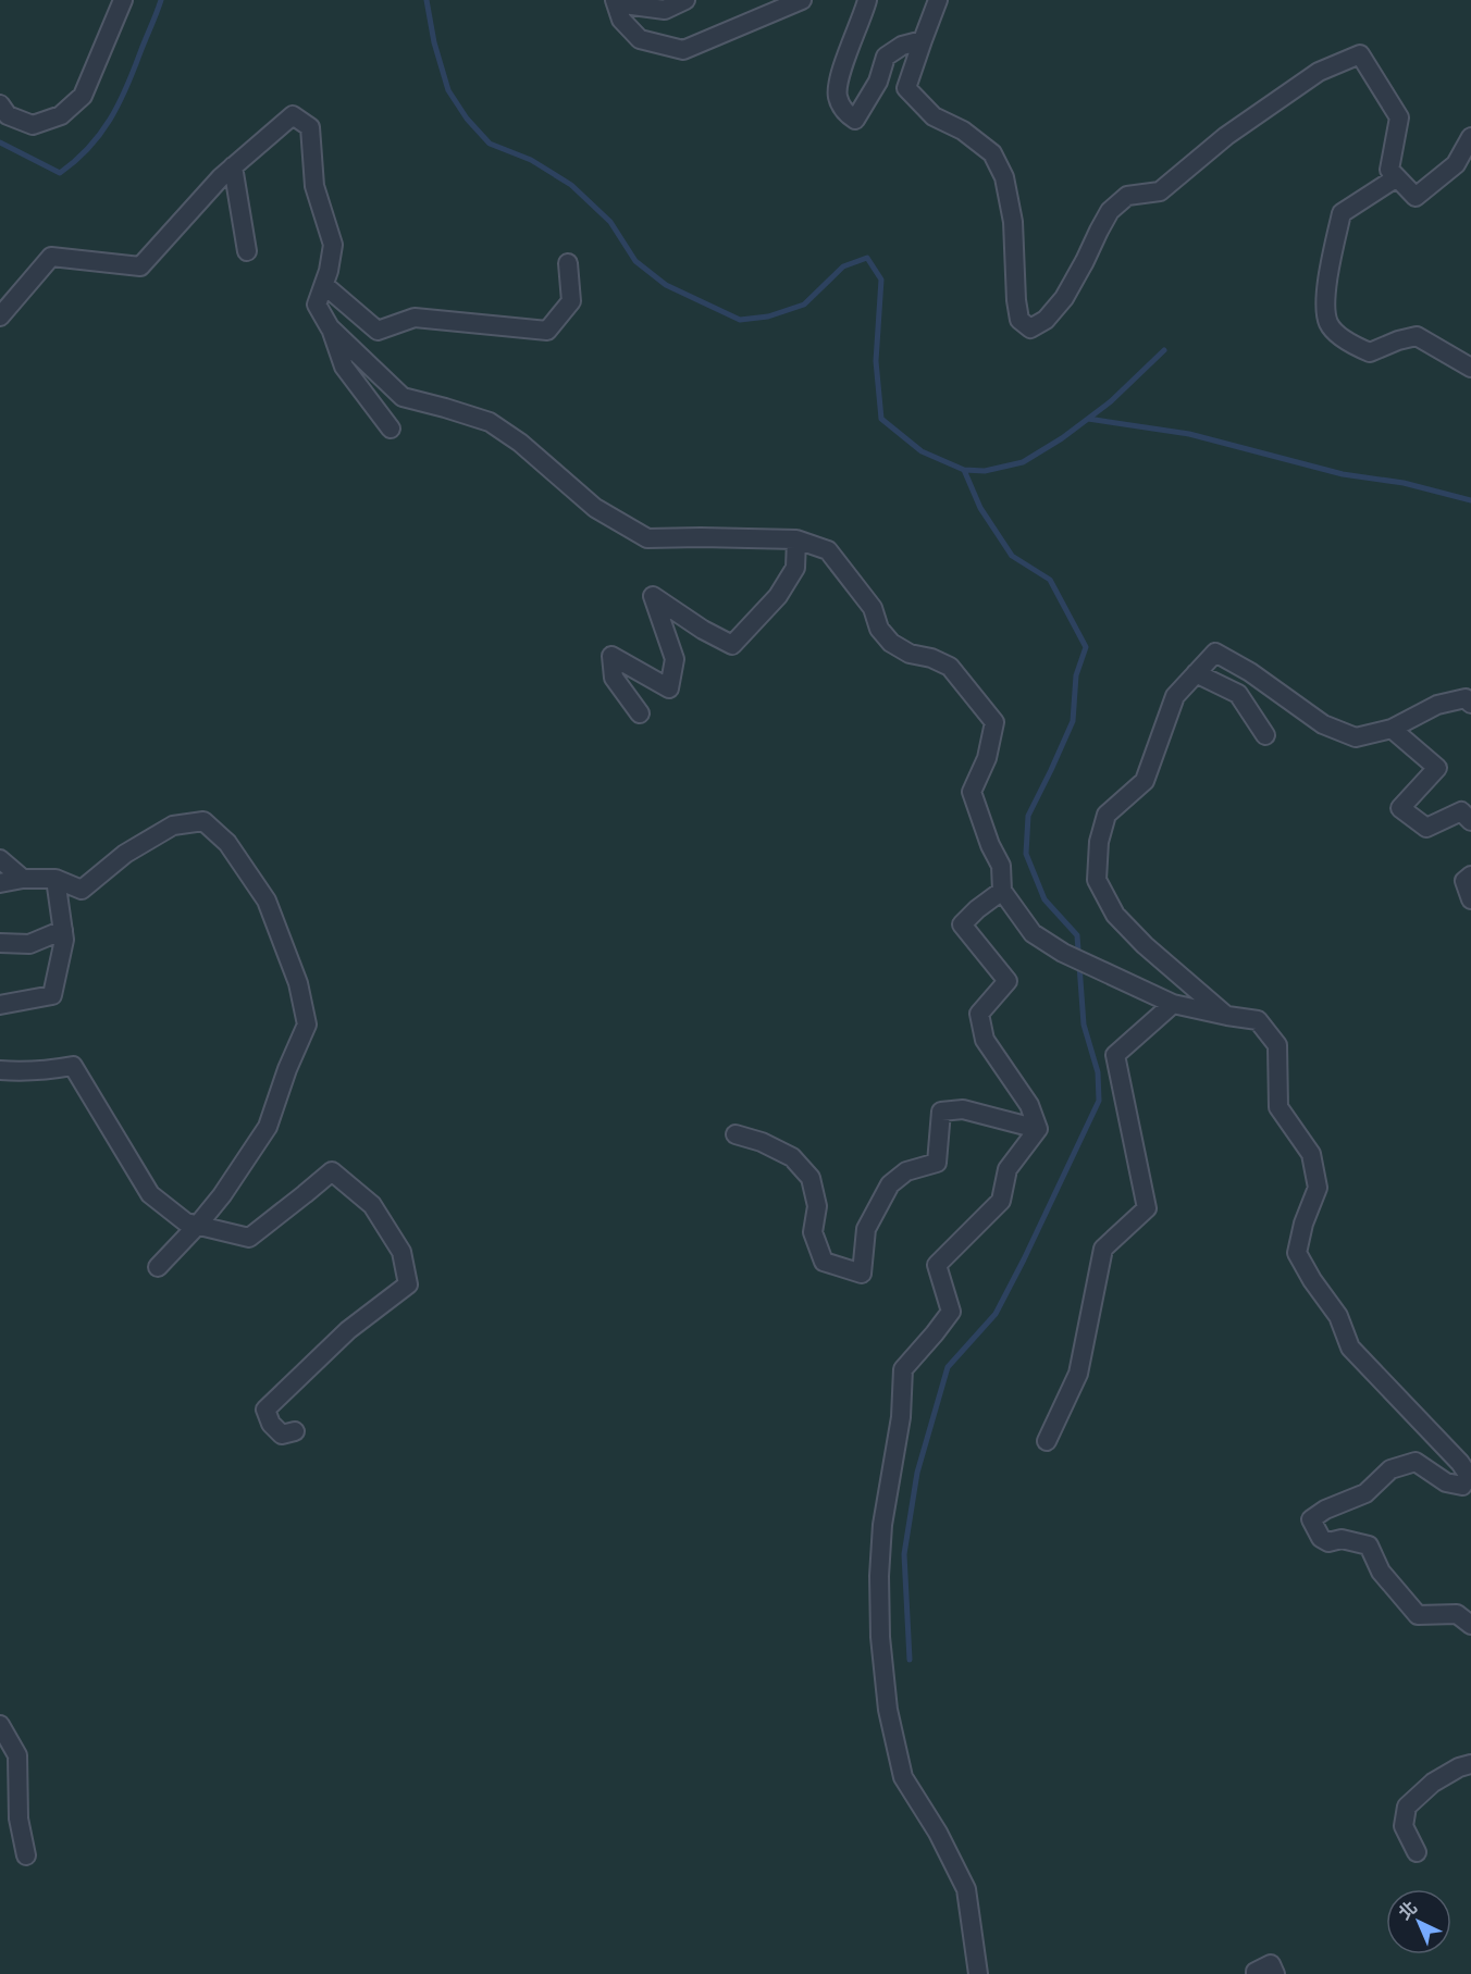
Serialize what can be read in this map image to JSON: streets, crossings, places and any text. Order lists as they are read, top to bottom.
{
  "north": "top left"
}
